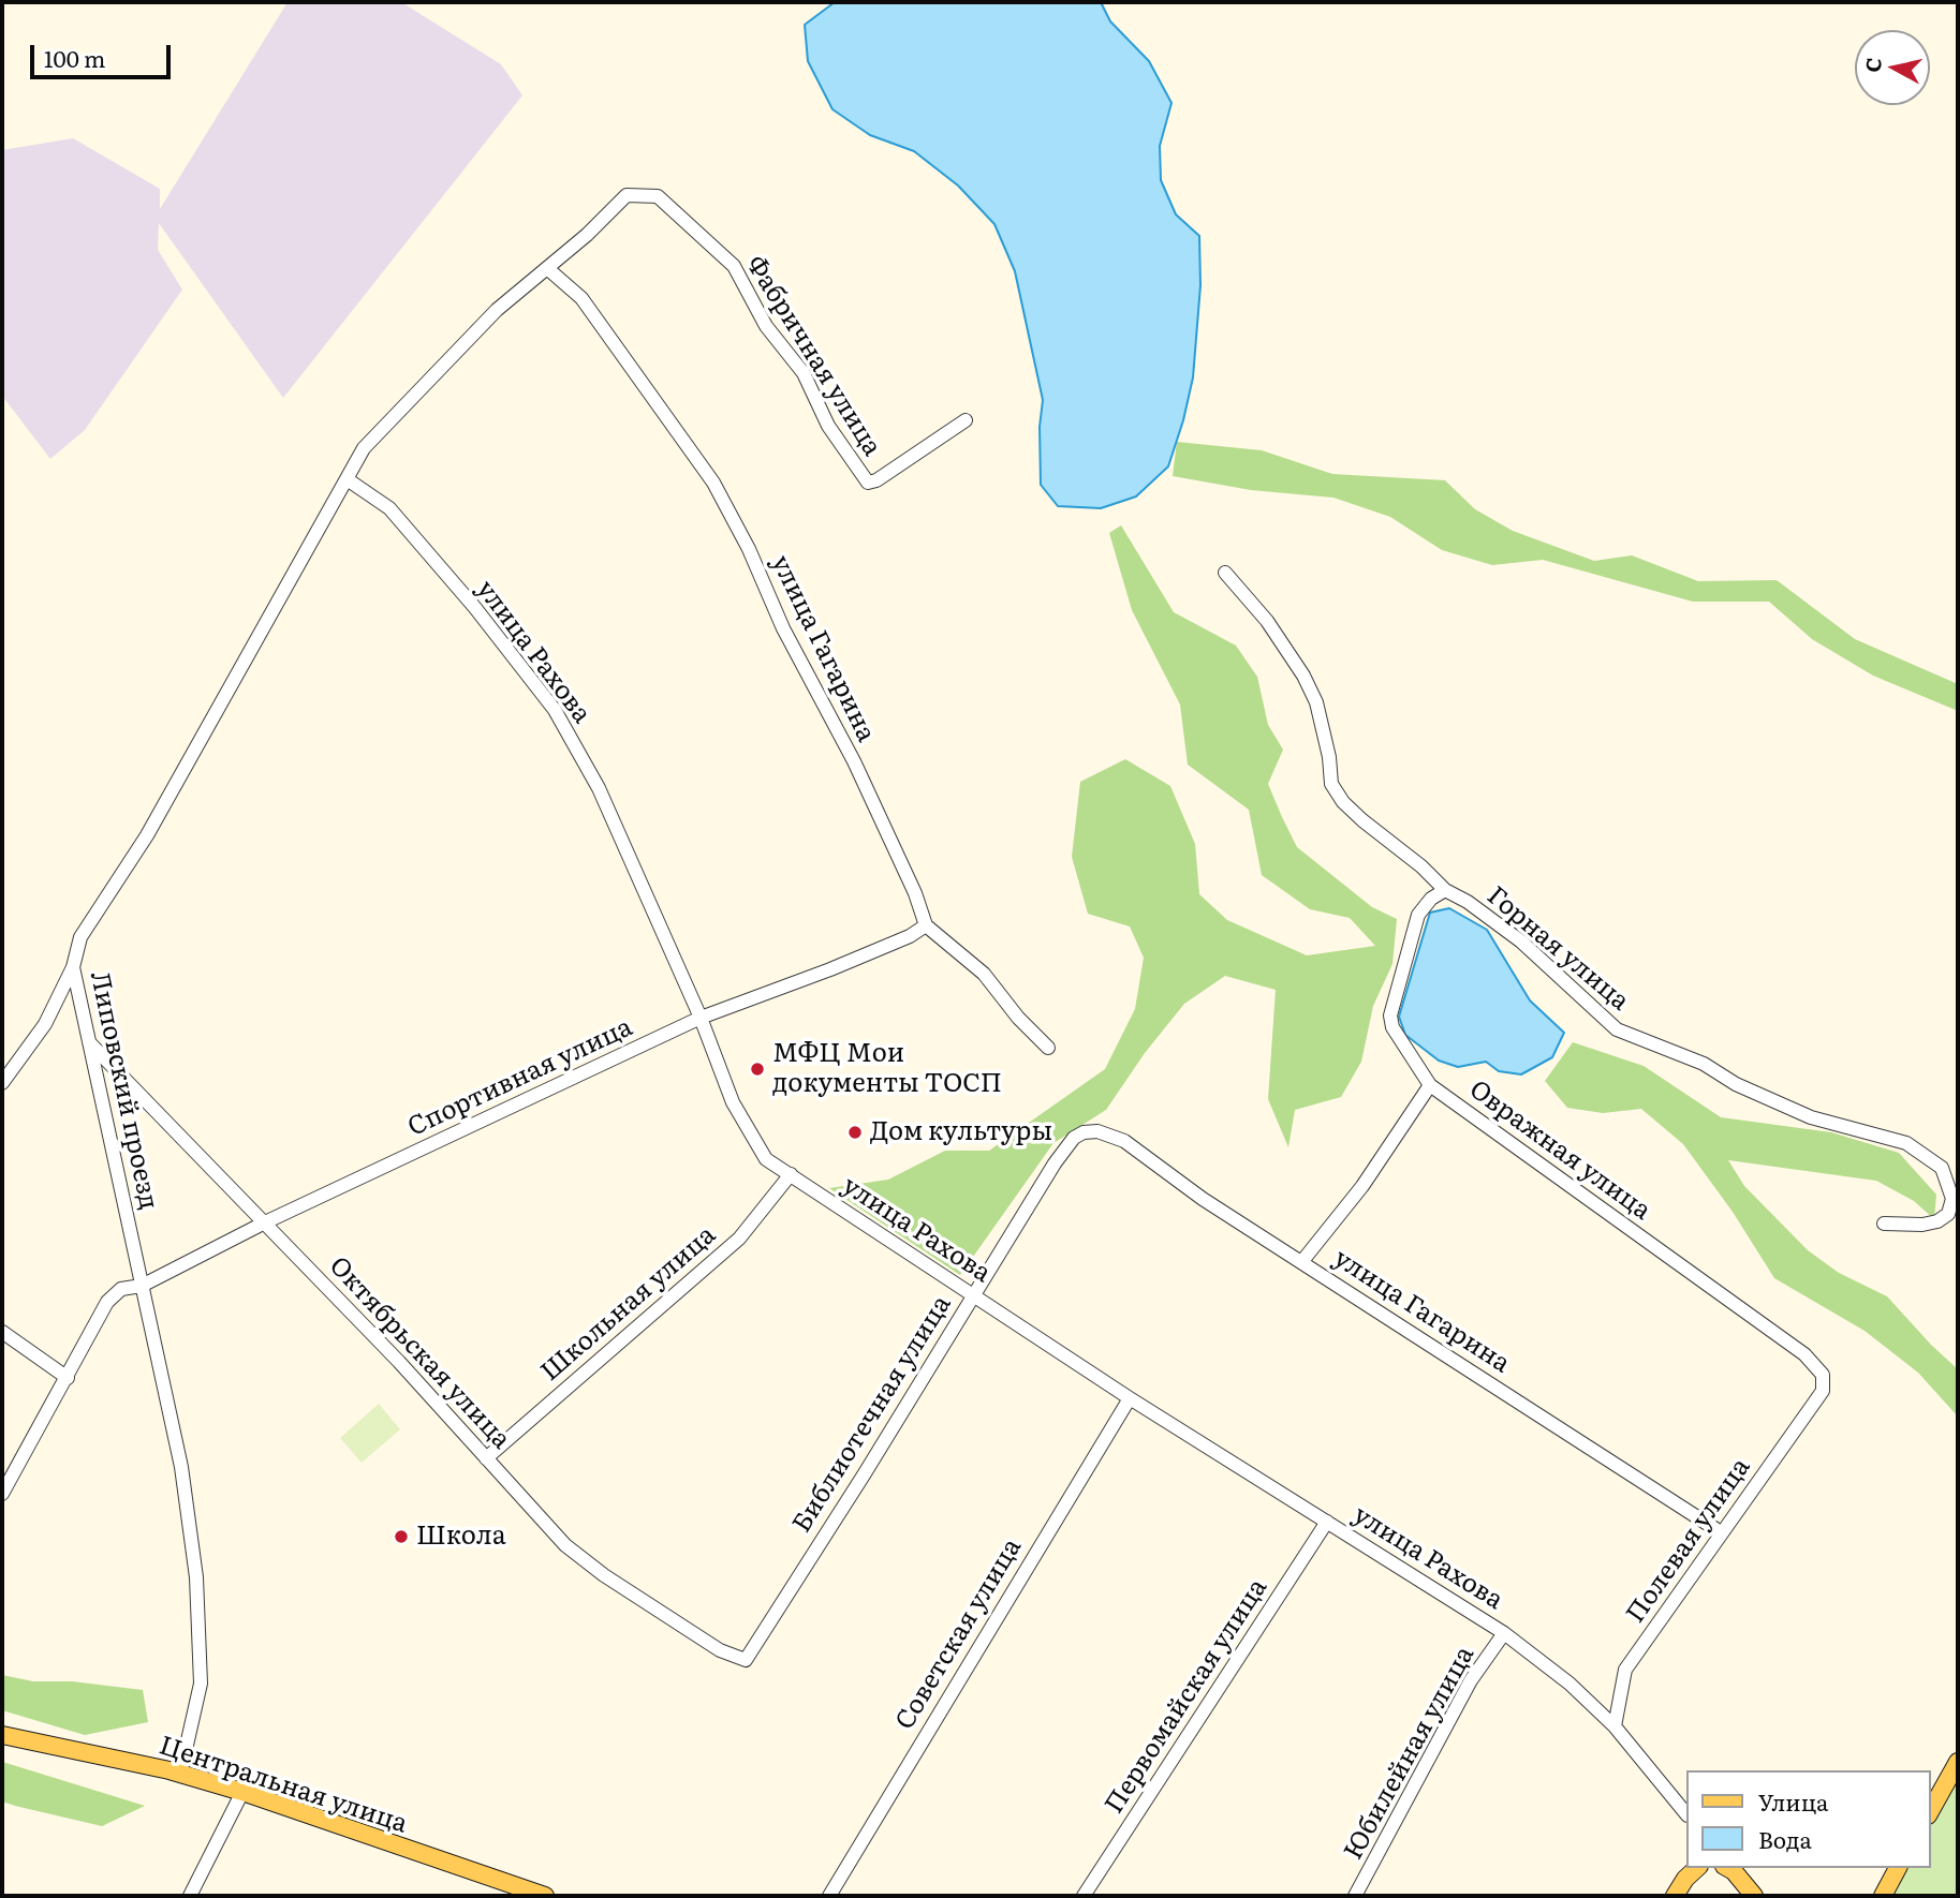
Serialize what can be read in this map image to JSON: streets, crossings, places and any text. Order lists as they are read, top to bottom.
{
  "streets": {
    "main road": ["Центральная улица"],
    "street": [
      "Фабричная улица",
      "улица Гагарина",
      "улица Рахова",
      "Горная улица",
      "Спортивная улица",
      "Липовский проезд",
      "Овражная улица",
      "Школьная улица",
      "Октябрьская улица",
      "Библиотечная улица",
      "Полевая улица",
      "Советская улица",
      "Первомайская улица",
      "Юбилейная улица"
    ]
  },
  "crossings": [
    ["Фабричная улица", "Липовский проезд"],
    ["улица Гагарина", "Спортивная улица"],
    ["улица Гагарина", "Липовский проезд"],
    ["улица Гагарина", "Овражная улица"],
    ["улица Гагарина", "Библиотечная улица"],
    ["улица Гагарина", "Полевая улица"],
    ["улица Рахова", "Спортивная улица"],
    ["улица Рахова", "Липовский проезд"],
    ["улица Рахова", "Школьная улица"],
    ["улица Рахова", "Библиотечная улица"],
    ["улица Рахова", "Полевая улица"],
    ["улица Рахова", "Советская улица"],
    ["улица Рахова", "Первомайская улица"],
    ["улица Рахова", "Юбилейная улица"],
    ["Спортивная улица", "Липовский проезд"],
    ["Спортивная улица", "Октябрьская улица"],
    ["Липовский проезд", "Октябрьская улица"],
    ["Липовский проезд", "Центральная улица"],
    ["Овражная улица", "Полевая улица"],
    ["Школьная улица", "Октябрьская улица"],
    ["Октябрьская улица", "Библиотечная улица"]
  ],
  "places": ["МФЦ Мои документы ТОСП", "Дом культуры", "Школа"],
  "legend": ["Улица", "Вода"],
  "scale_bar": "100 m",
  "north": "left"
}
